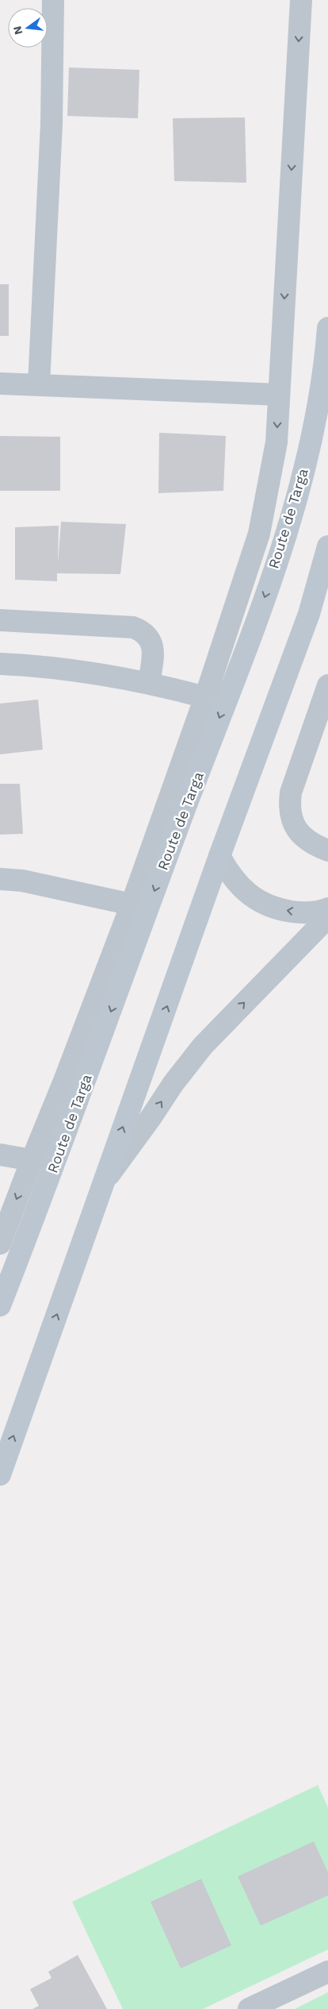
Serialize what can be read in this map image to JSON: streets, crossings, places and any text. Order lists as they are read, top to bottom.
{
  "streets": {
    "main road": ["Route de Targa"]
  },
  "north": "left"
}
